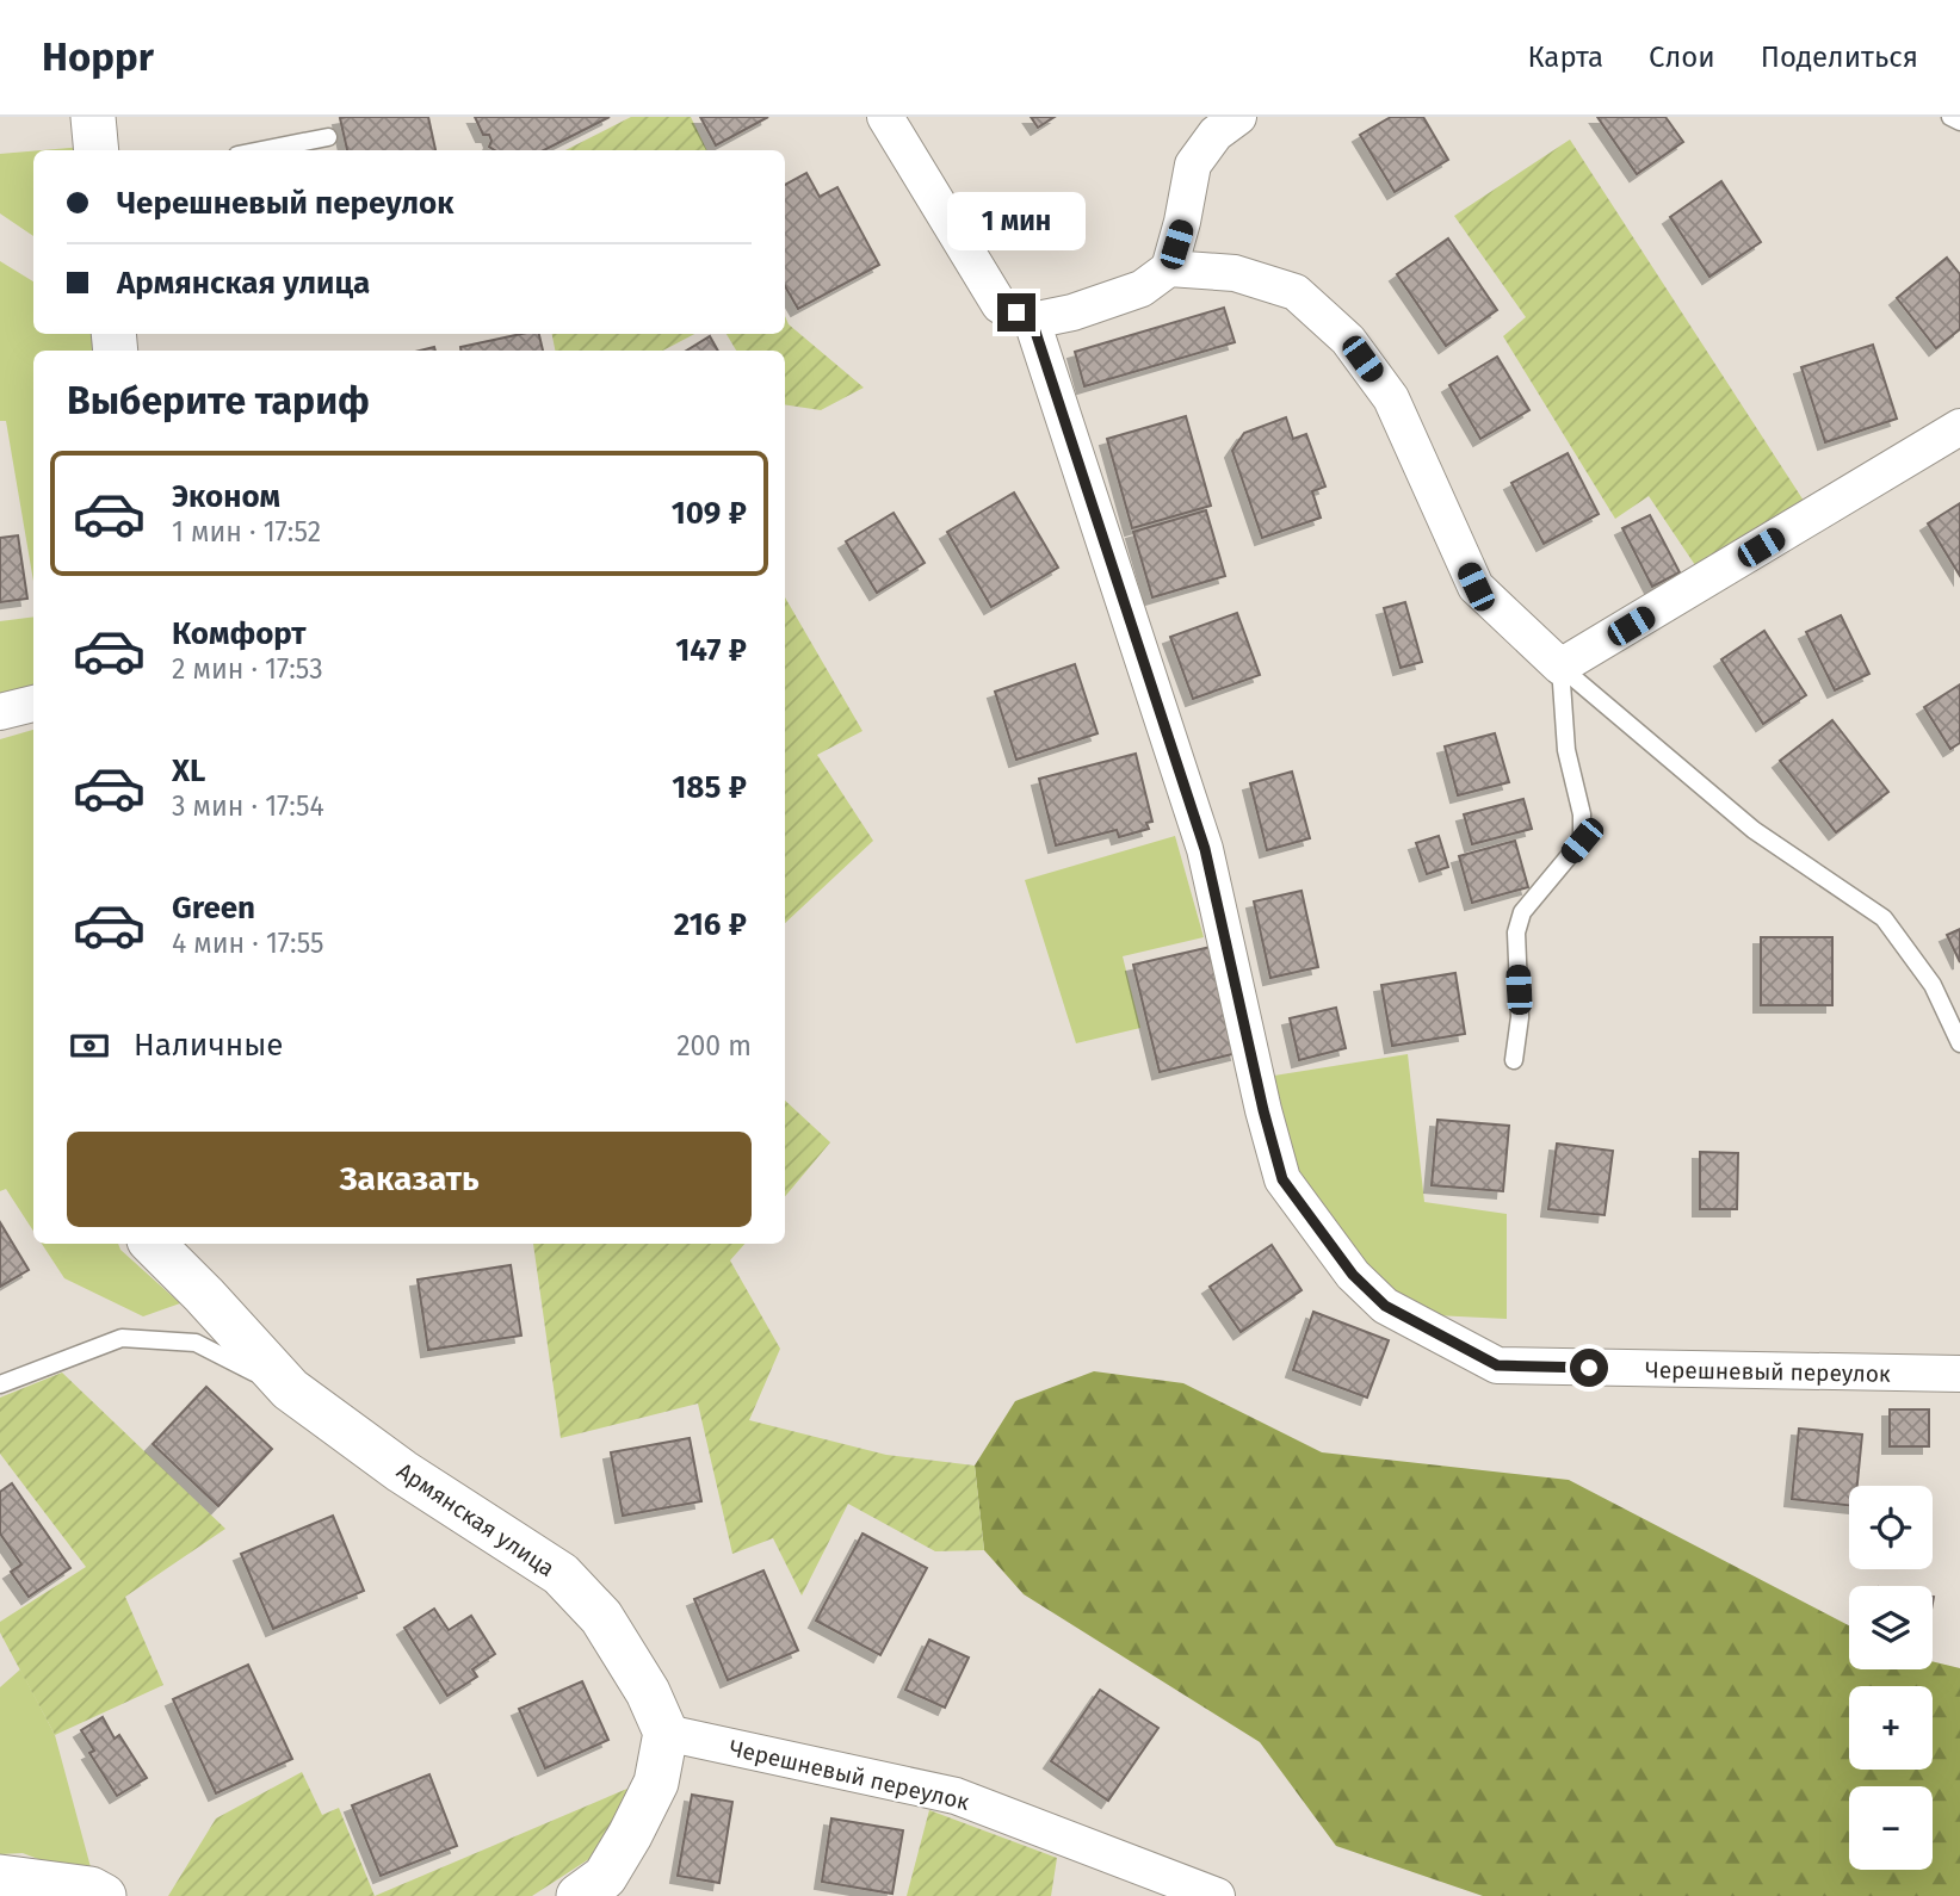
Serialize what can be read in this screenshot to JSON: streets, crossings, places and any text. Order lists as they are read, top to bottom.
{
  "streets": {
    "street": ["Черешневый переулок", "Армянская улица"]
  },
  "crossings": [
    ["Черешневый переулок", "Армянская улица"]
  ],
  "page": {
    "header": "Hoppr",
    "nav": ["Карта", "Слои", "Поделиться"],
    "banner": ["Черешневый переулок", "Армянская улица"],
    "bubble": "1 мин",
    "heading": "Выберите тариф",
    "list": [
      {
        "name": "Эконом",
        "note": "1 мин · 17:52",
        "value": "109 ₽"
      },
      {
        "name": "Комфорт",
        "note": "2 мин · 17:53",
        "value": "147 ₽"
      },
      {
        "name": "XL",
        "note": "3 мин · 17:54",
        "value": "185 ₽"
      },
      {
        "name": "Green",
        "note": "4 мин · 17:55",
        "value": "216 ₽"
      }
    ],
    "pay": ["Наличные", "200 m"],
    "buttons": "Заказать",
    "map_buttons": ["+", "−"]
  }
}
